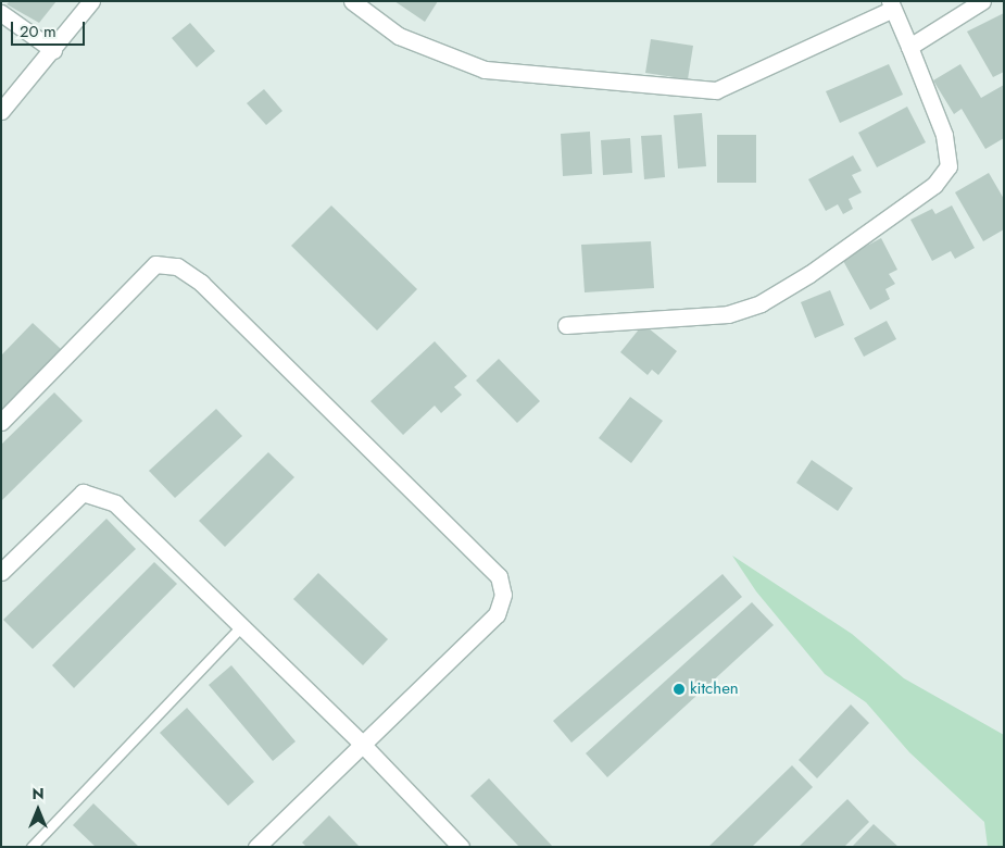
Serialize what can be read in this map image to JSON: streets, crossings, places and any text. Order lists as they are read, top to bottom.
{
  "places": ["kitchen"],
  "scale_bar": "20 m",
  "north": "top"
}
